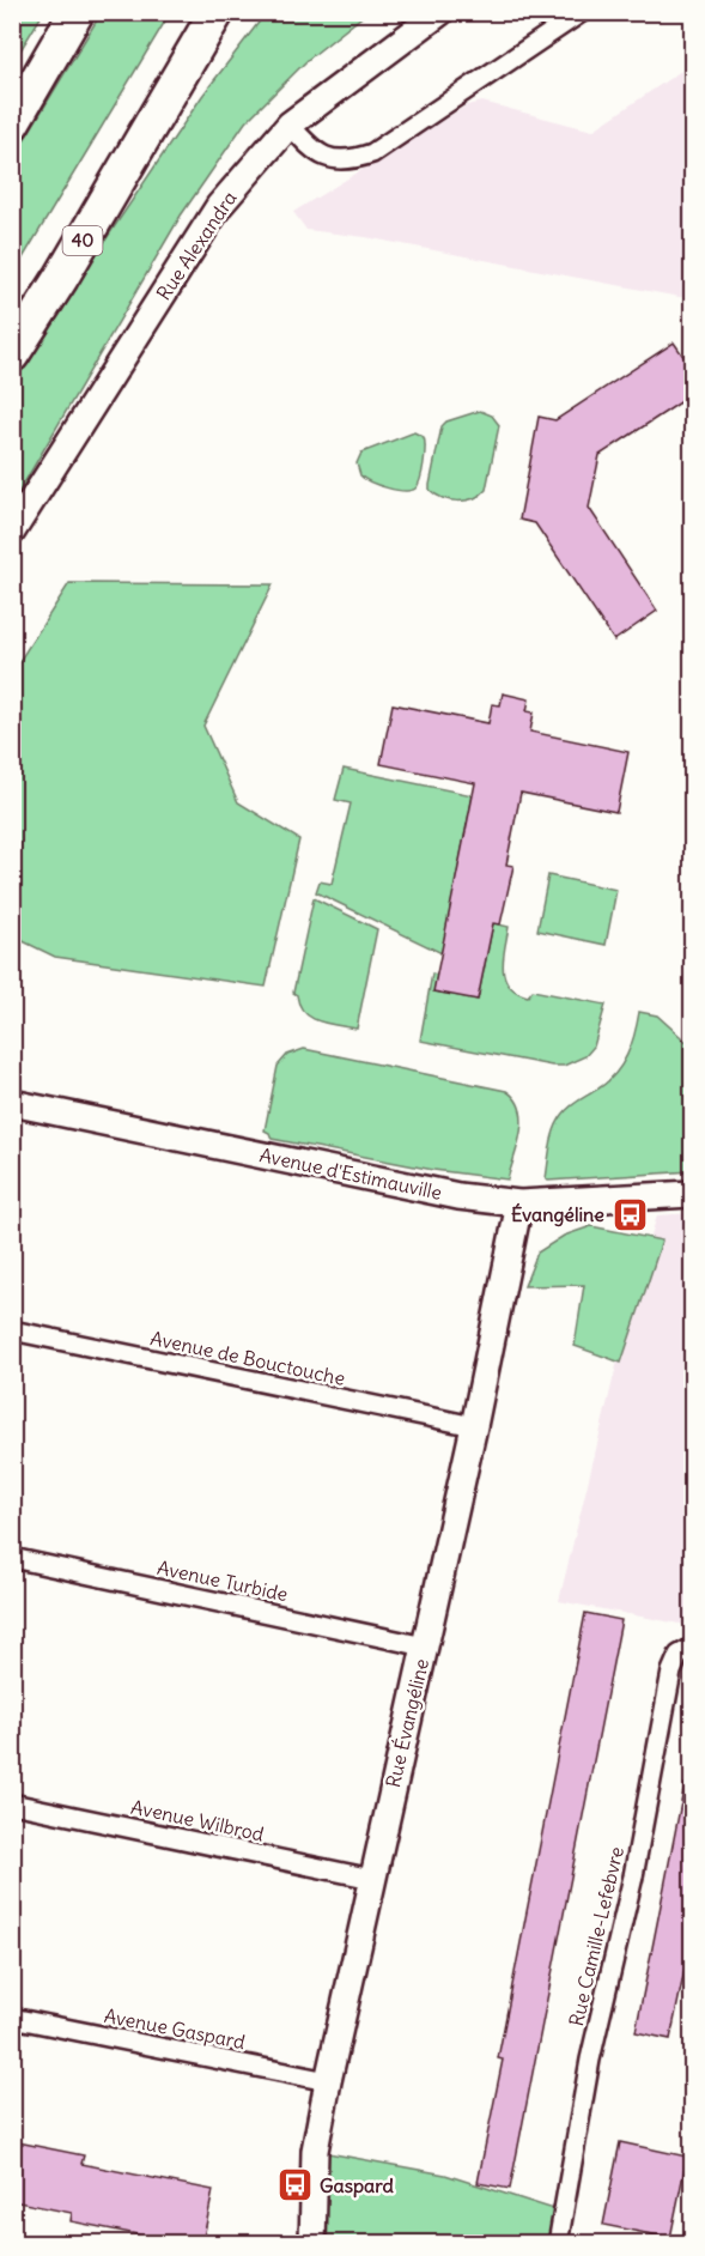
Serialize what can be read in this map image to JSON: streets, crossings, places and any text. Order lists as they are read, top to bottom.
{
  "streets": {
    "highway": ["40"],
    "main road": ["Rue Alexandra", "Avenue d'Estimauville", "Rue Évangéline"],
    "street": [
      "Avenue de Bouctouche",
      "Avenue Turbide",
      "Avenue Wilbrod",
      "Rue Camille-Lefebvre",
      "Avenue Gaspard"
    ]
  },
  "crossings": [
    ["Avenue d'Estimauville", "Rue Évangéline"],
    ["Avenue de Bouctouche", "Rue Évangéline"],
    ["Avenue Turbide", "Rue Évangéline"],
    ["Rue Évangéline", "Avenue Wilbrod"],
    ["Rue Évangéline", "Avenue Gaspard"]
  ],
  "places": {
    "bus stop": ["Évangéline", "Gaspard"]
  }
}
